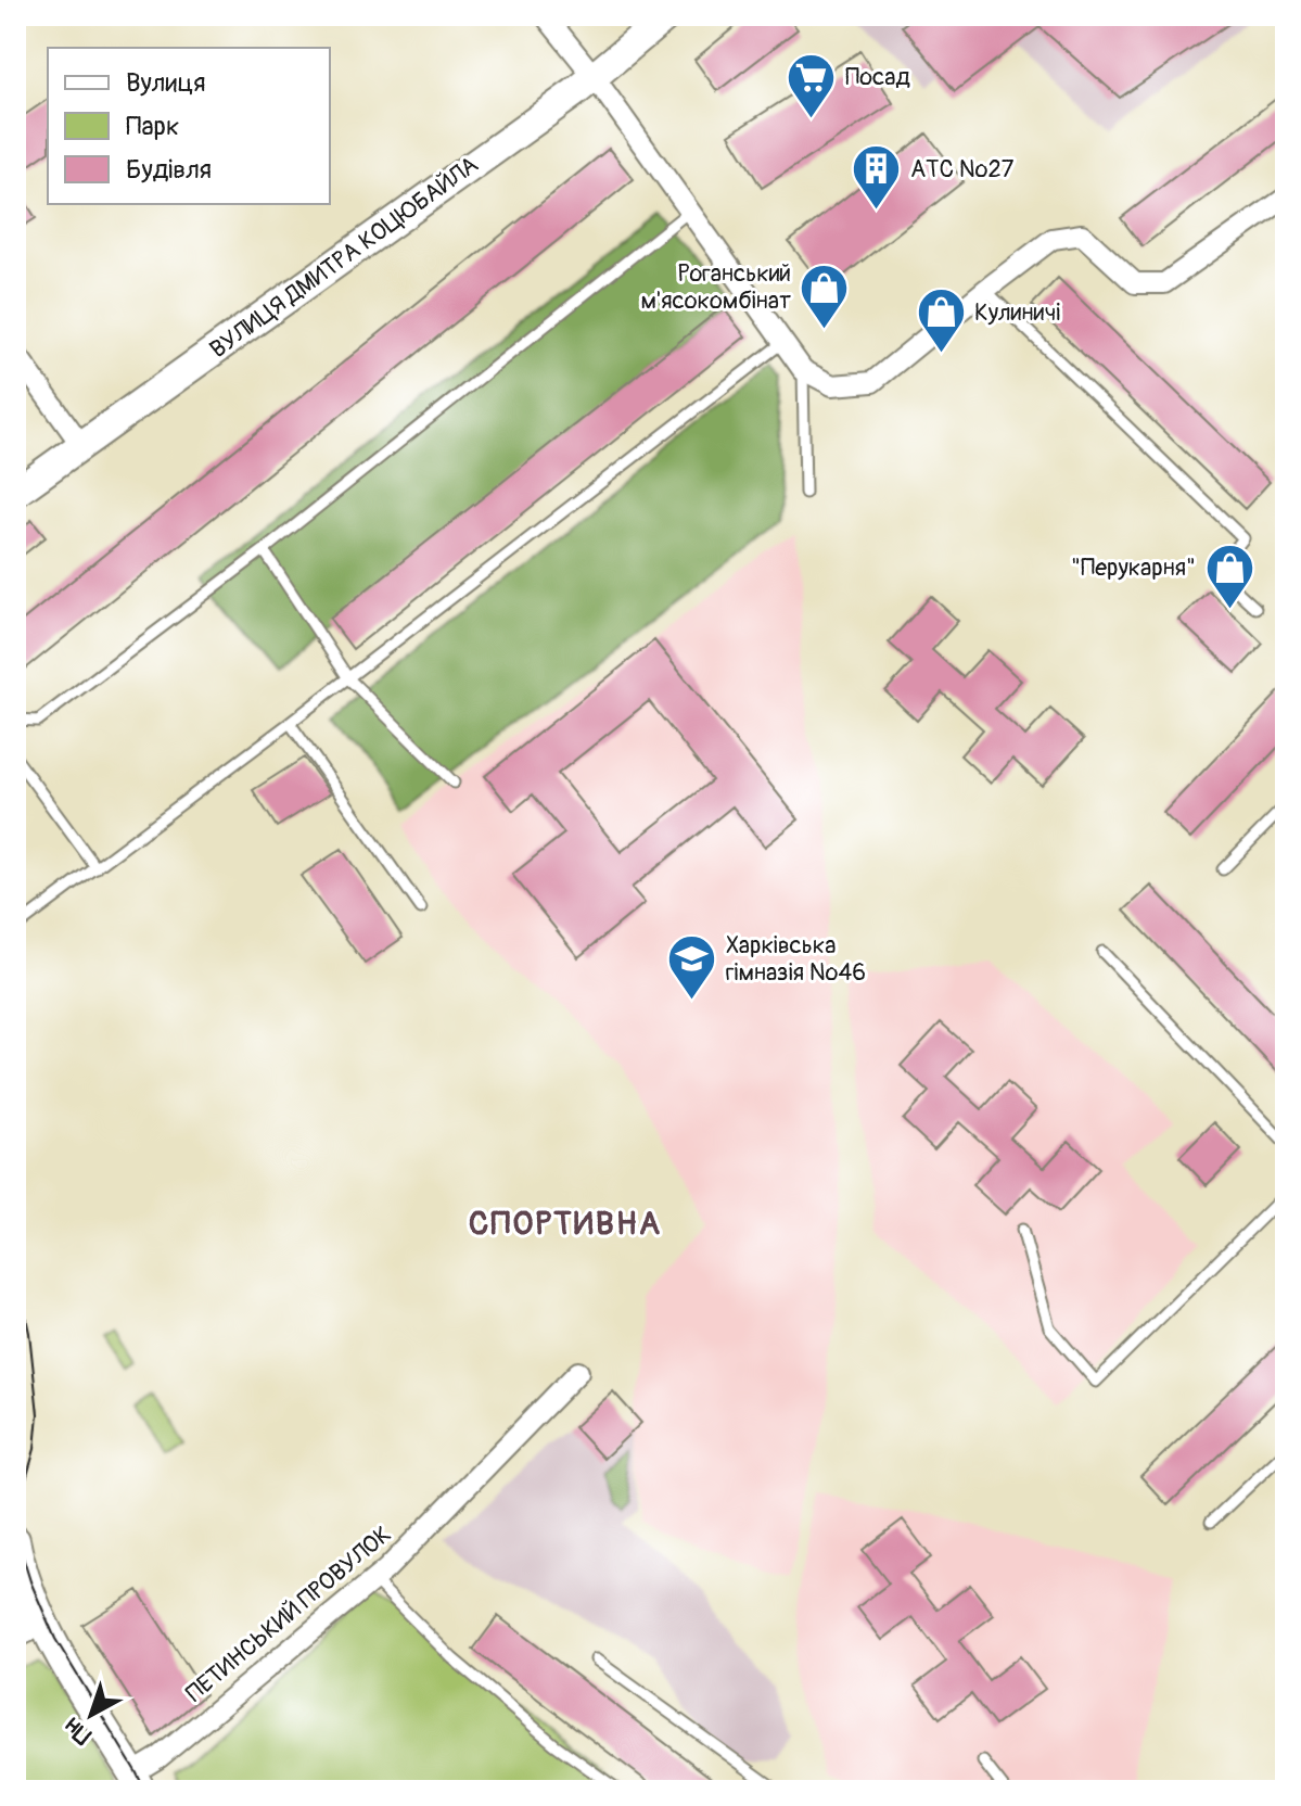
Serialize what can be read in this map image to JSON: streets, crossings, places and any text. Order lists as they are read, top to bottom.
{
  "streets": {
    "main road": ["ВУЛИЦЯ ДМИТРА КОЦЮБАЙЛА"],
    "street": ["ПЕТИНСЬКИЙ ПРОВУЛОК"]
  },
  "districts": ["СПОРТИВНА"],
  "places": {
    "supermarket": ["Посад"],
    "building": ["АТС №27"],
    "shop": ["Роганський м'ясокомбінат", "Кулиничі", "\"Перукарня\""],
    "school or university": ["Харківська гімназія №46"]
  },
  "legend": ["Вулиця", "Парк", "Будівля"],
  "north": "bottom left"
}
